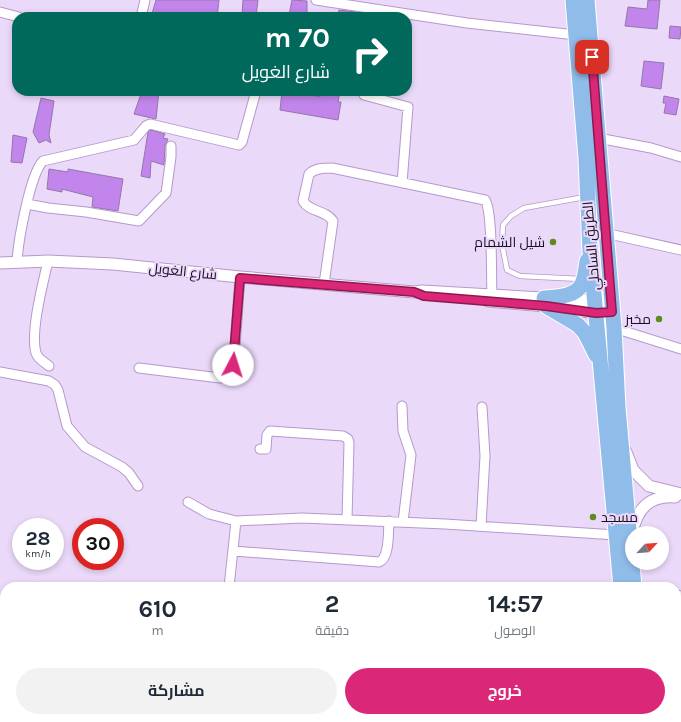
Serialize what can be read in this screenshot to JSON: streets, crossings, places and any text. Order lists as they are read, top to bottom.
{
  "streets": {
    "highway": ["الطريق الساحلي"],
    "street": ["شارع الغويل"]
  },
  "crossings": [
    ["الطريق الساحلي", "شارع الغويل"]
  ],
  "places": ["شيل الشمام", "مخبز", "مسجد"],
  "north": "top right",
  "page": {
    "turn": ["70 m", "شارع الغويل"],
    "speed": "28 km/h",
    "limit": "30",
    "eta": [
      "14:57",
      "الوصول",
      "2",
      "دقيقة",
      "610",
      "m"
    ],
    "buttons": ["خروج", "مشاركة"]
  }
}
